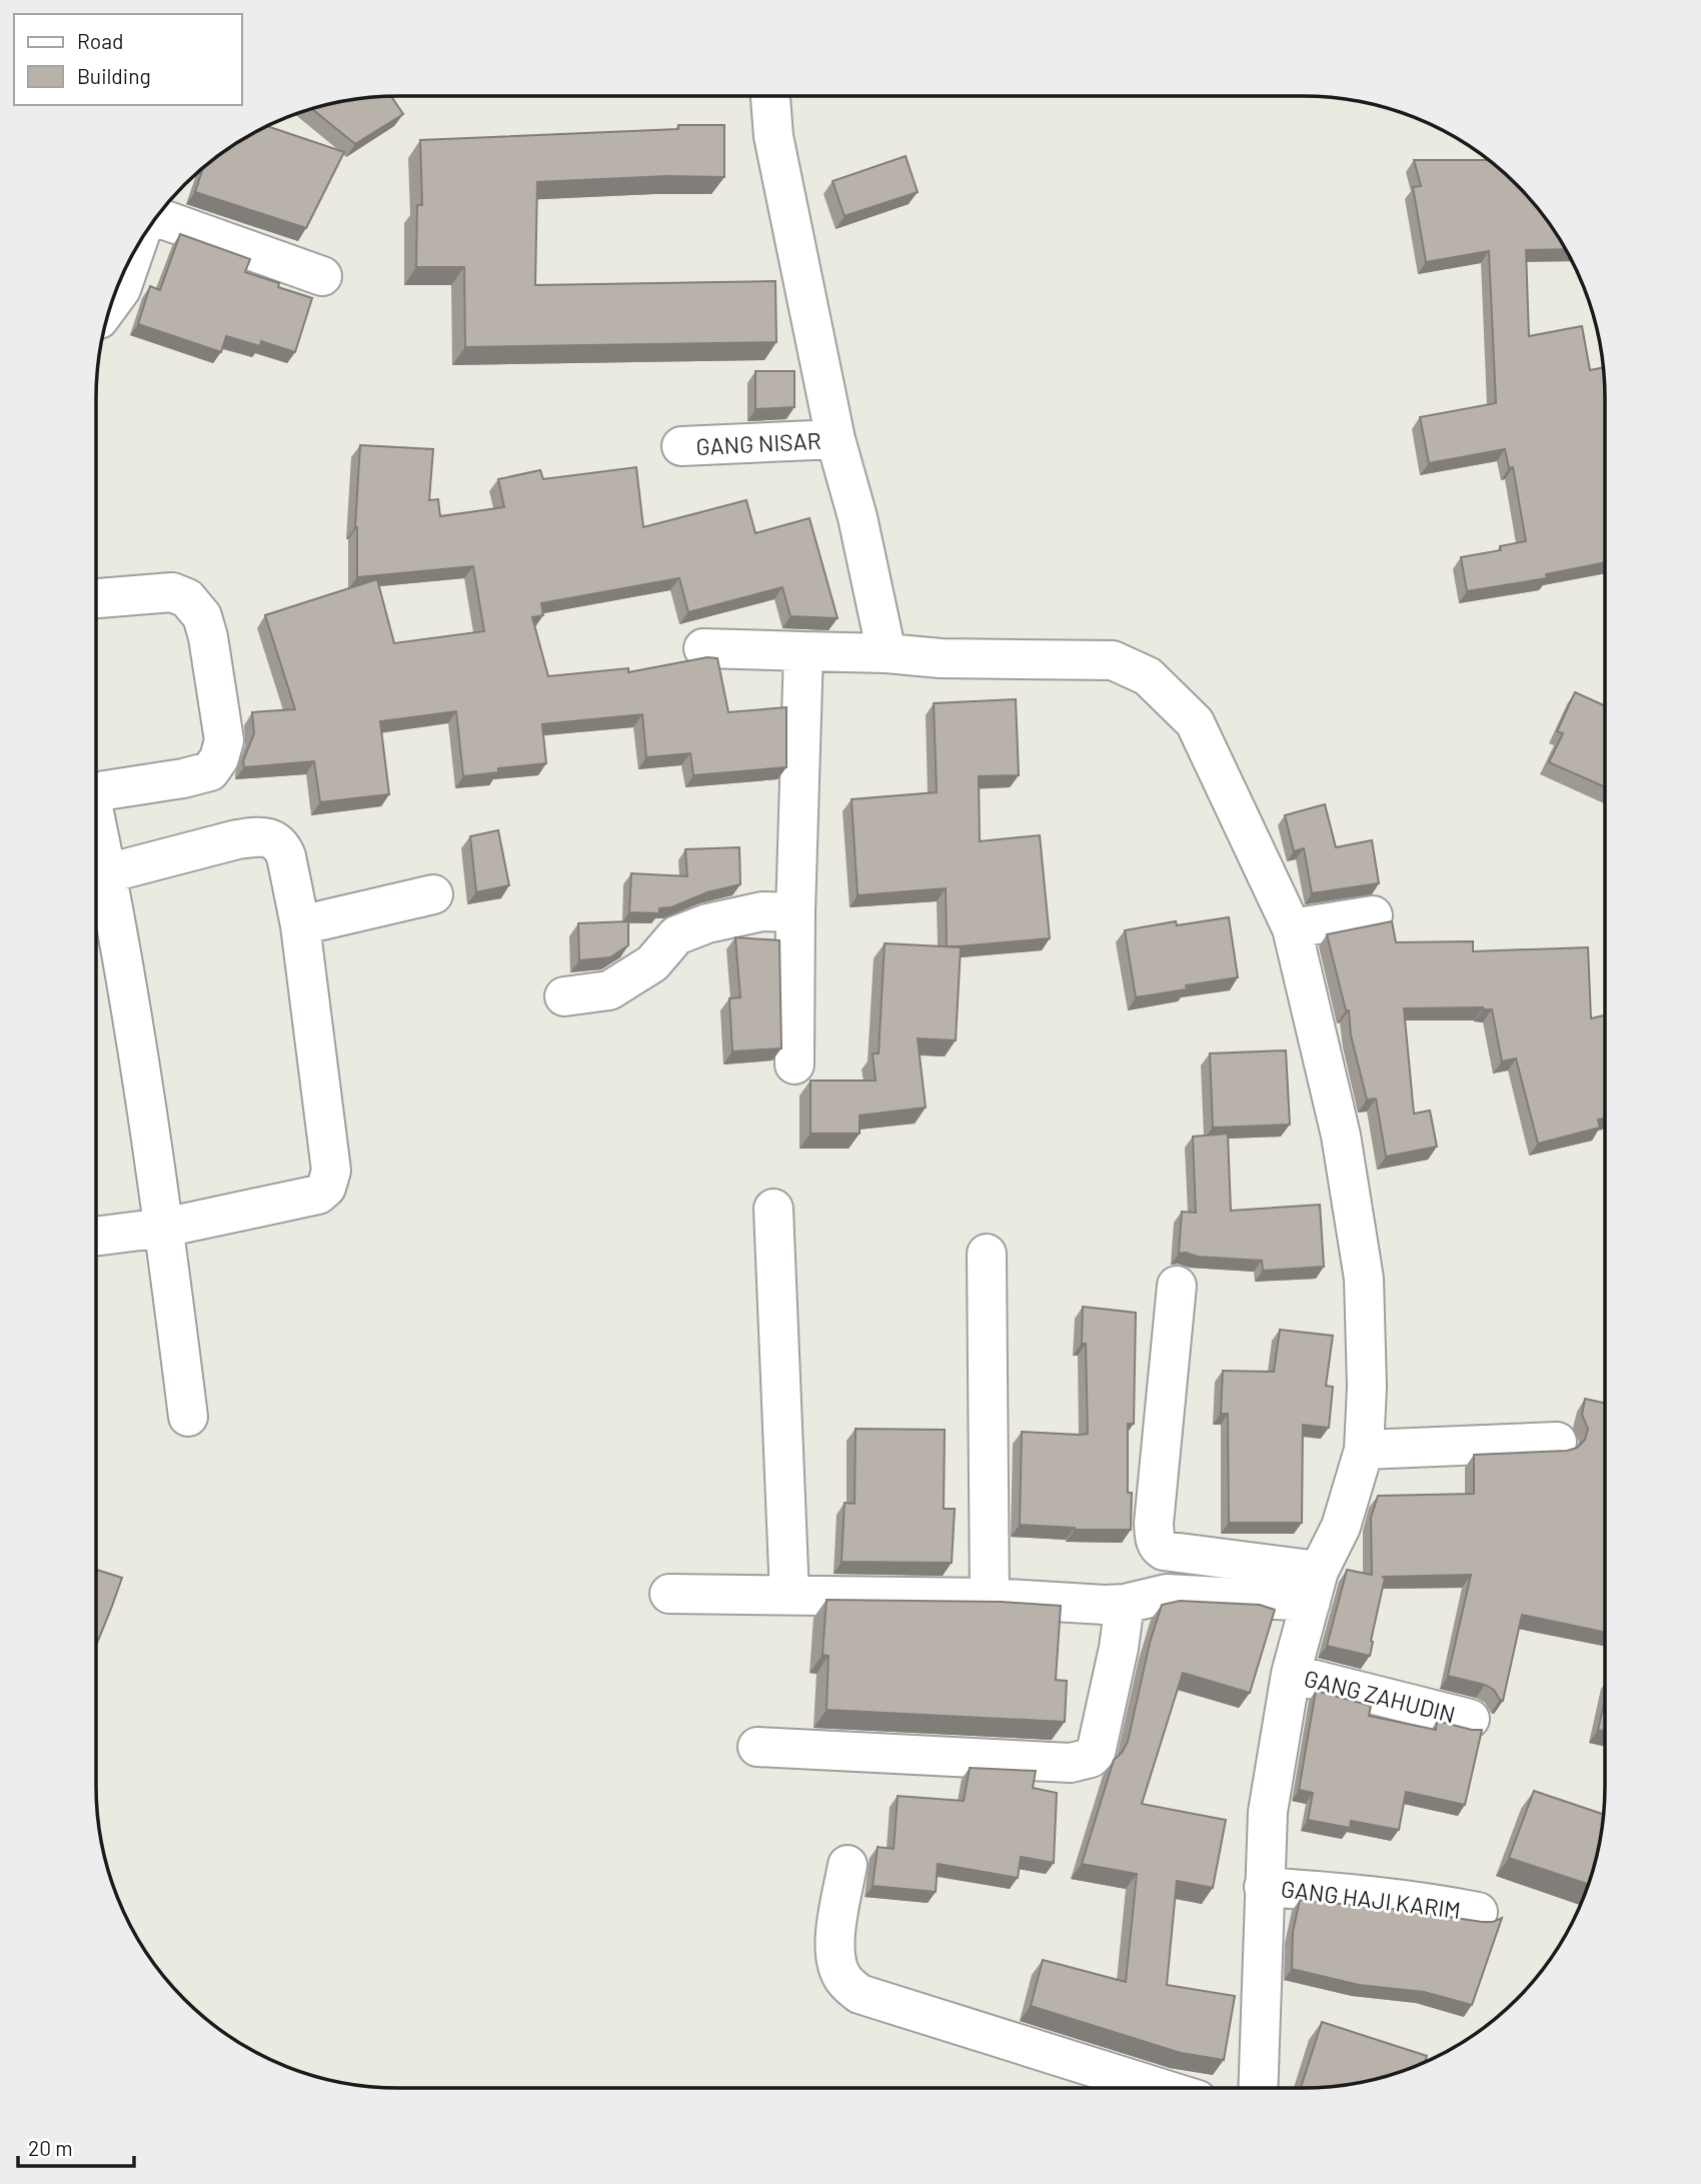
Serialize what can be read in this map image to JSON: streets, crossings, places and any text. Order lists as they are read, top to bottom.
{
  "streets": {
    "street": ["GANG NISAR", "GANG ZAHUDIN", "GANG HAJI KARIM"]
  },
  "legend": ["Road", "Building"],
  "scale_bar": "20 m"
}
